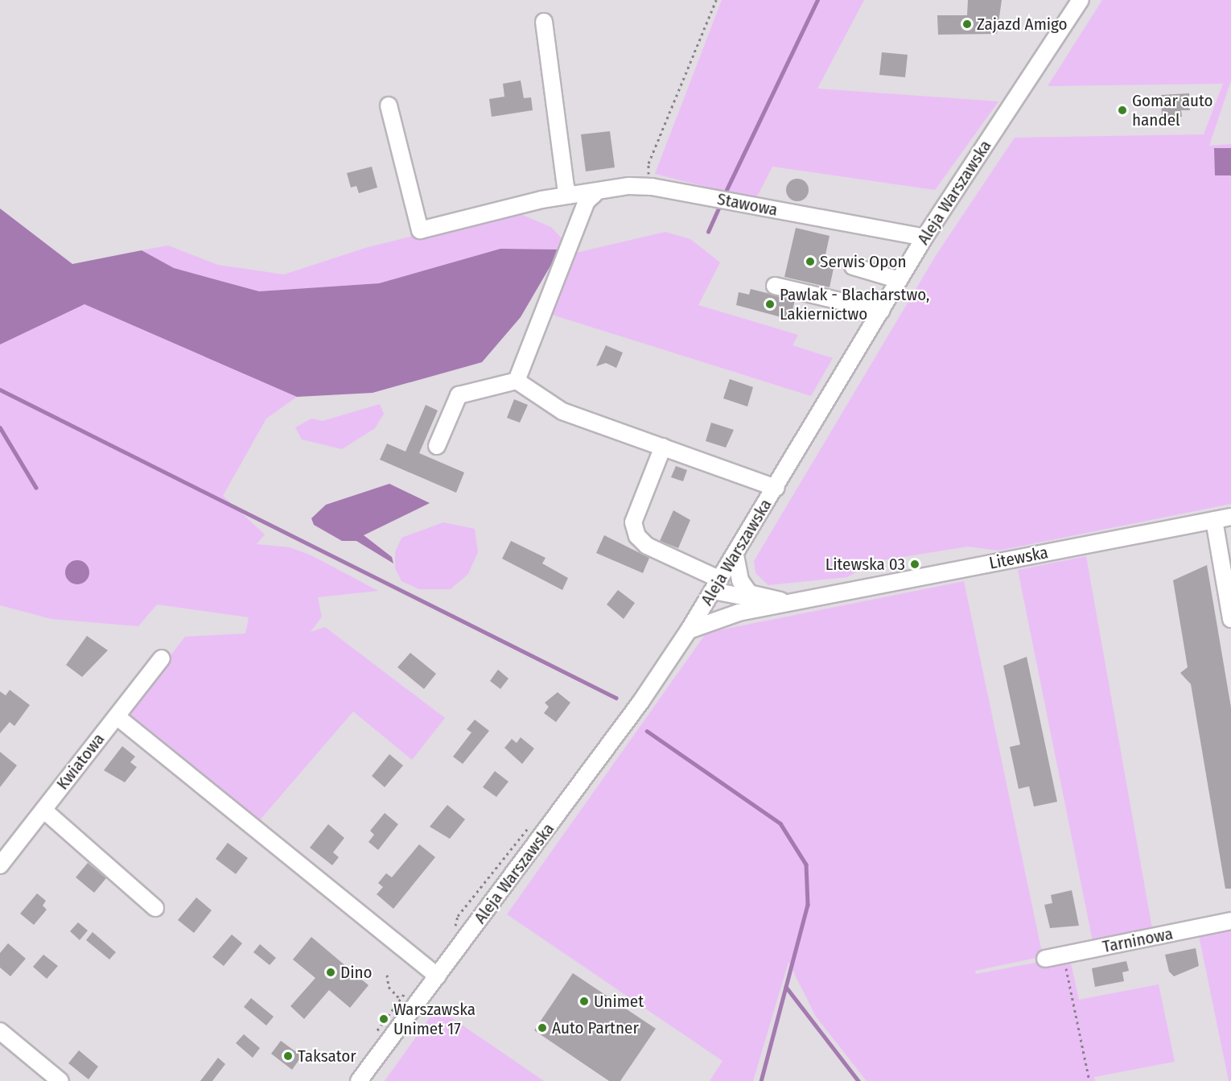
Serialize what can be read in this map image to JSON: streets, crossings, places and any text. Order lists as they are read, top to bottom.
{
  "streets": {
    "street": [
      "Aleja Warszawska",
      "Stawowa",
      "Litewska",
      "Kwiatowa",
      "Tarninowa"
    ]
  },
  "crossings": [
    ["Aleja Warszawska", "Stawowa"]
  ],
  "places": [
    "Zajazd Amigo",
    "Gomar auto handel",
    "Serwis Opon",
    "Pawlak - Blacharstwo, Lakiernictwo",
    "Litewska 03",
    "Dino",
    "Unimet",
    "Warszawska Unimet 17",
    "Auto Partner",
    "Taksator"
  ]
}
